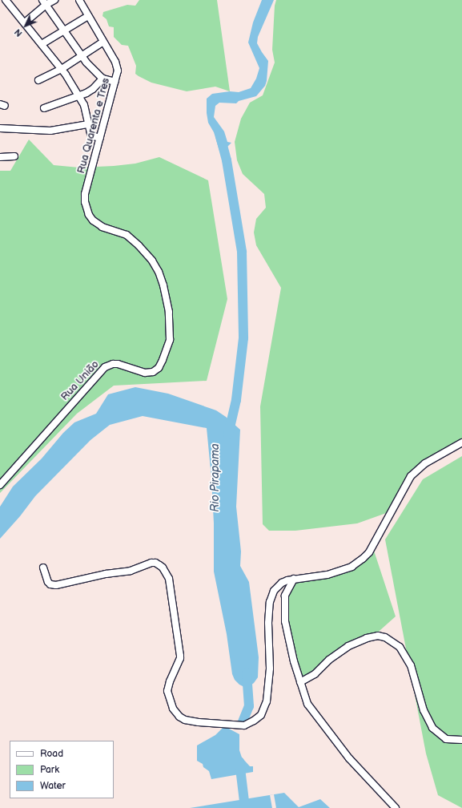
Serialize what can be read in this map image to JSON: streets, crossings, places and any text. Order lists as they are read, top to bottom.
{
  "streets": {
    "street": ["Rua Quarenta e Tres", "Rua União"]
  },
  "crossings": [
    ["Rua Quarenta e Tres", "Rua União"]
  ],
  "water": ["Rio Pirapama"],
  "legend": ["Road", "Park", "Water"],
  "north": "bottom left"
}
